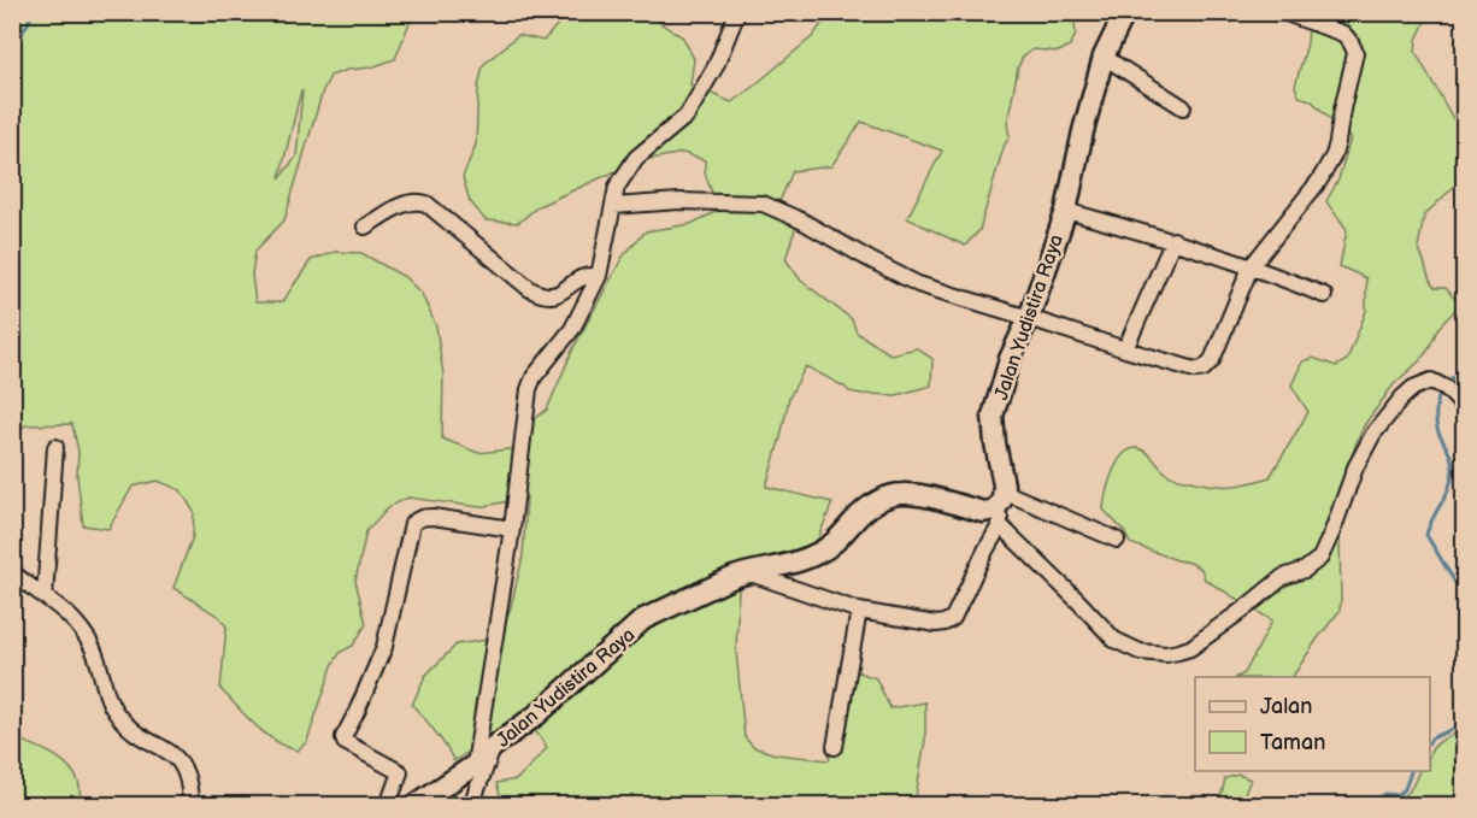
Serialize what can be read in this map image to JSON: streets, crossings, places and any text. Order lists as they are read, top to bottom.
{
  "streets": {
    "street": ["Jalan Yudistira Raya"]
  },
  "legend": ["Jalan", "Taman"]
}
